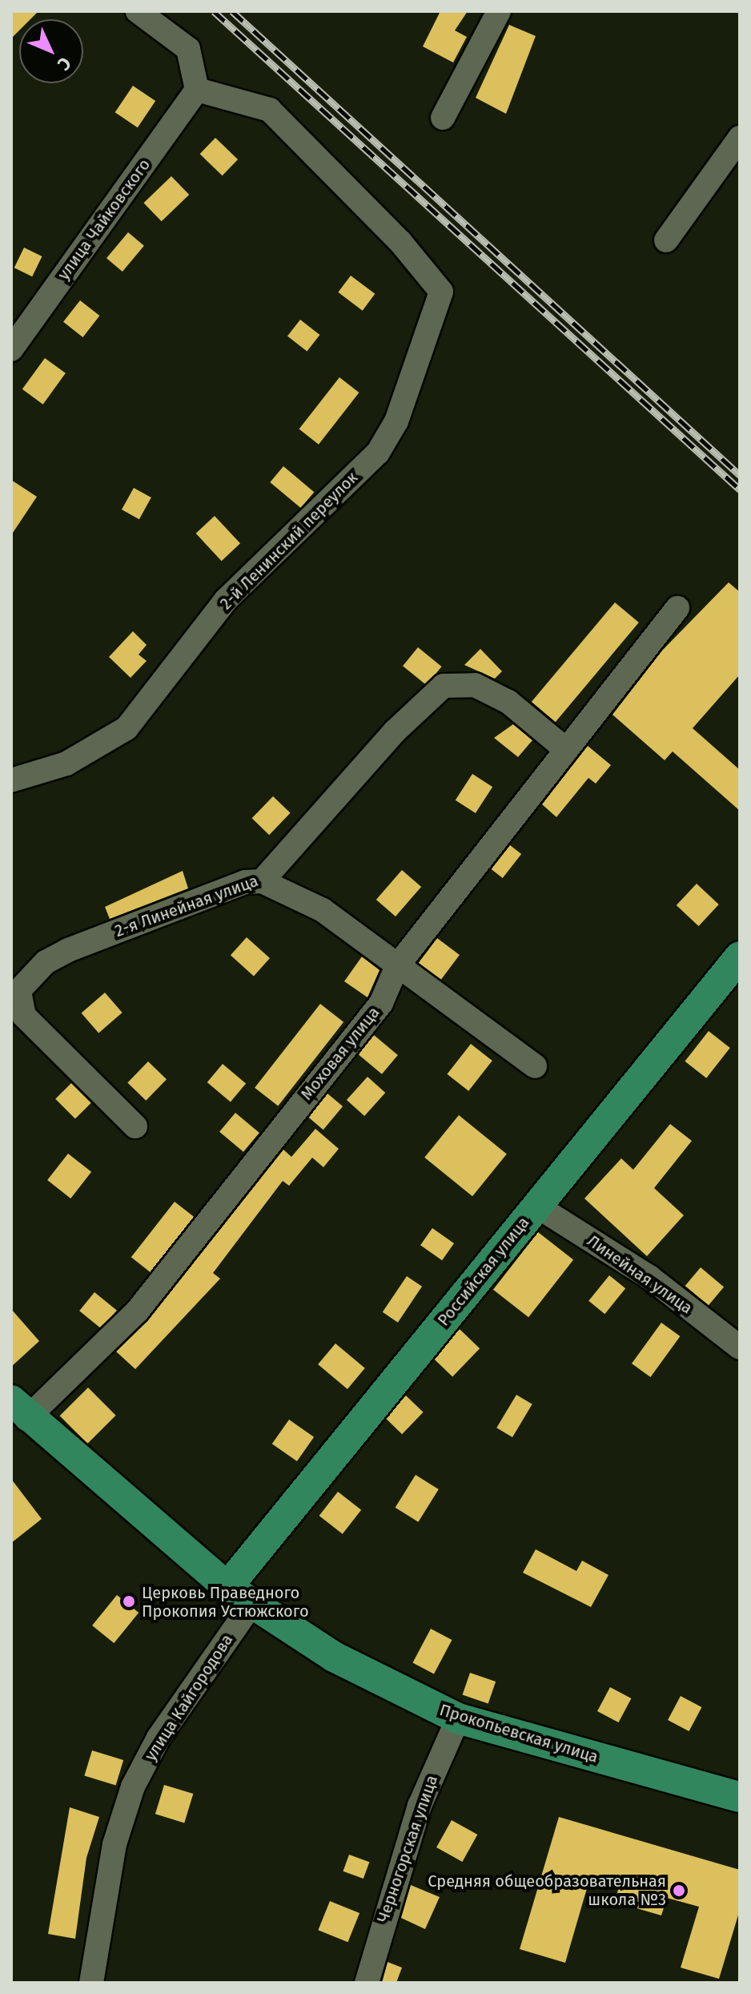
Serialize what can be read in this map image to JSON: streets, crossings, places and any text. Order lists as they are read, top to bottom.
{
  "streets": {
    "main road": ["Российская улица", "Прокопьевская улица"],
    "street": [
      "улица Чайковского",
      "2-й Ленинский переулок",
      "2-я Линейная улица",
      "Моховая улица",
      "Линейная улица",
      "улица Кайгородова",
      "Черногорская улица"
    ]
  },
  "crossings": [
    ["улица Чайковского", "2-й Ленинский переулок"],
    ["2-я Линейная улица", "Моховая улица"],
    ["Моховая улица", "Прокопьевская улица"],
    ["Российская улица", "Линейная улица"],
    ["Российская улица", "улица Кайгородова"],
    ["Российская улица", "Прокопьевская улица"],
    ["улица Кайгородова", "Прокопьевская улица"],
    ["Прокопьевская улица", "Черногорская улица"]
  ],
  "places": ["Церковь Праведного Прокопия Устюжского", "Средняя общеобразовательная школа №3"],
  "north": "bottom right"
}
